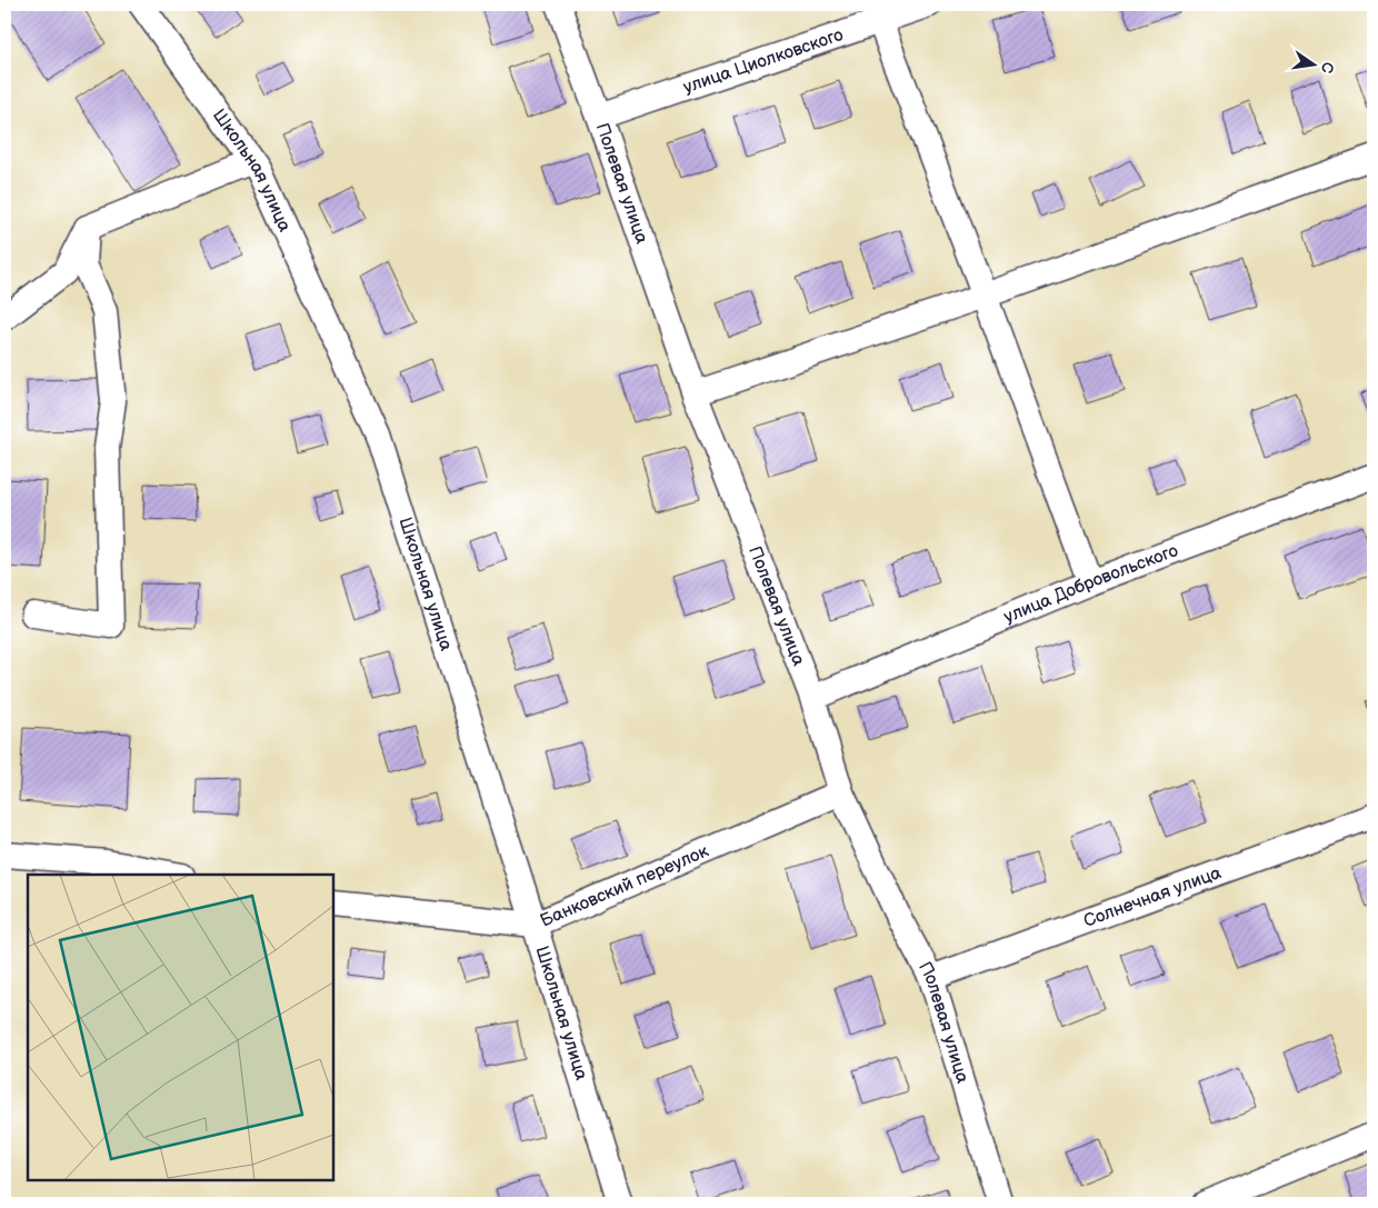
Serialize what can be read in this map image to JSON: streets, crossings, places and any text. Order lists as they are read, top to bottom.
{
  "streets": {
    "street": [
      "улица Циолковского",
      "Школьная улица",
      "Полевая улица",
      "улица Добровольского",
      "Банковский переулок",
      "Солнечная улица"
    ]
  },
  "crossings": [
    ["улица Циолковского", "Полевая улица"],
    ["Школьная улица", "Банковский переулок"],
    ["Полевая улица", "улица Добровольского"],
    ["Полевая улица", "Банковский переулок"],
    ["Полевая улица", "Солнечная улица"]
  ],
  "north": "right"
}
